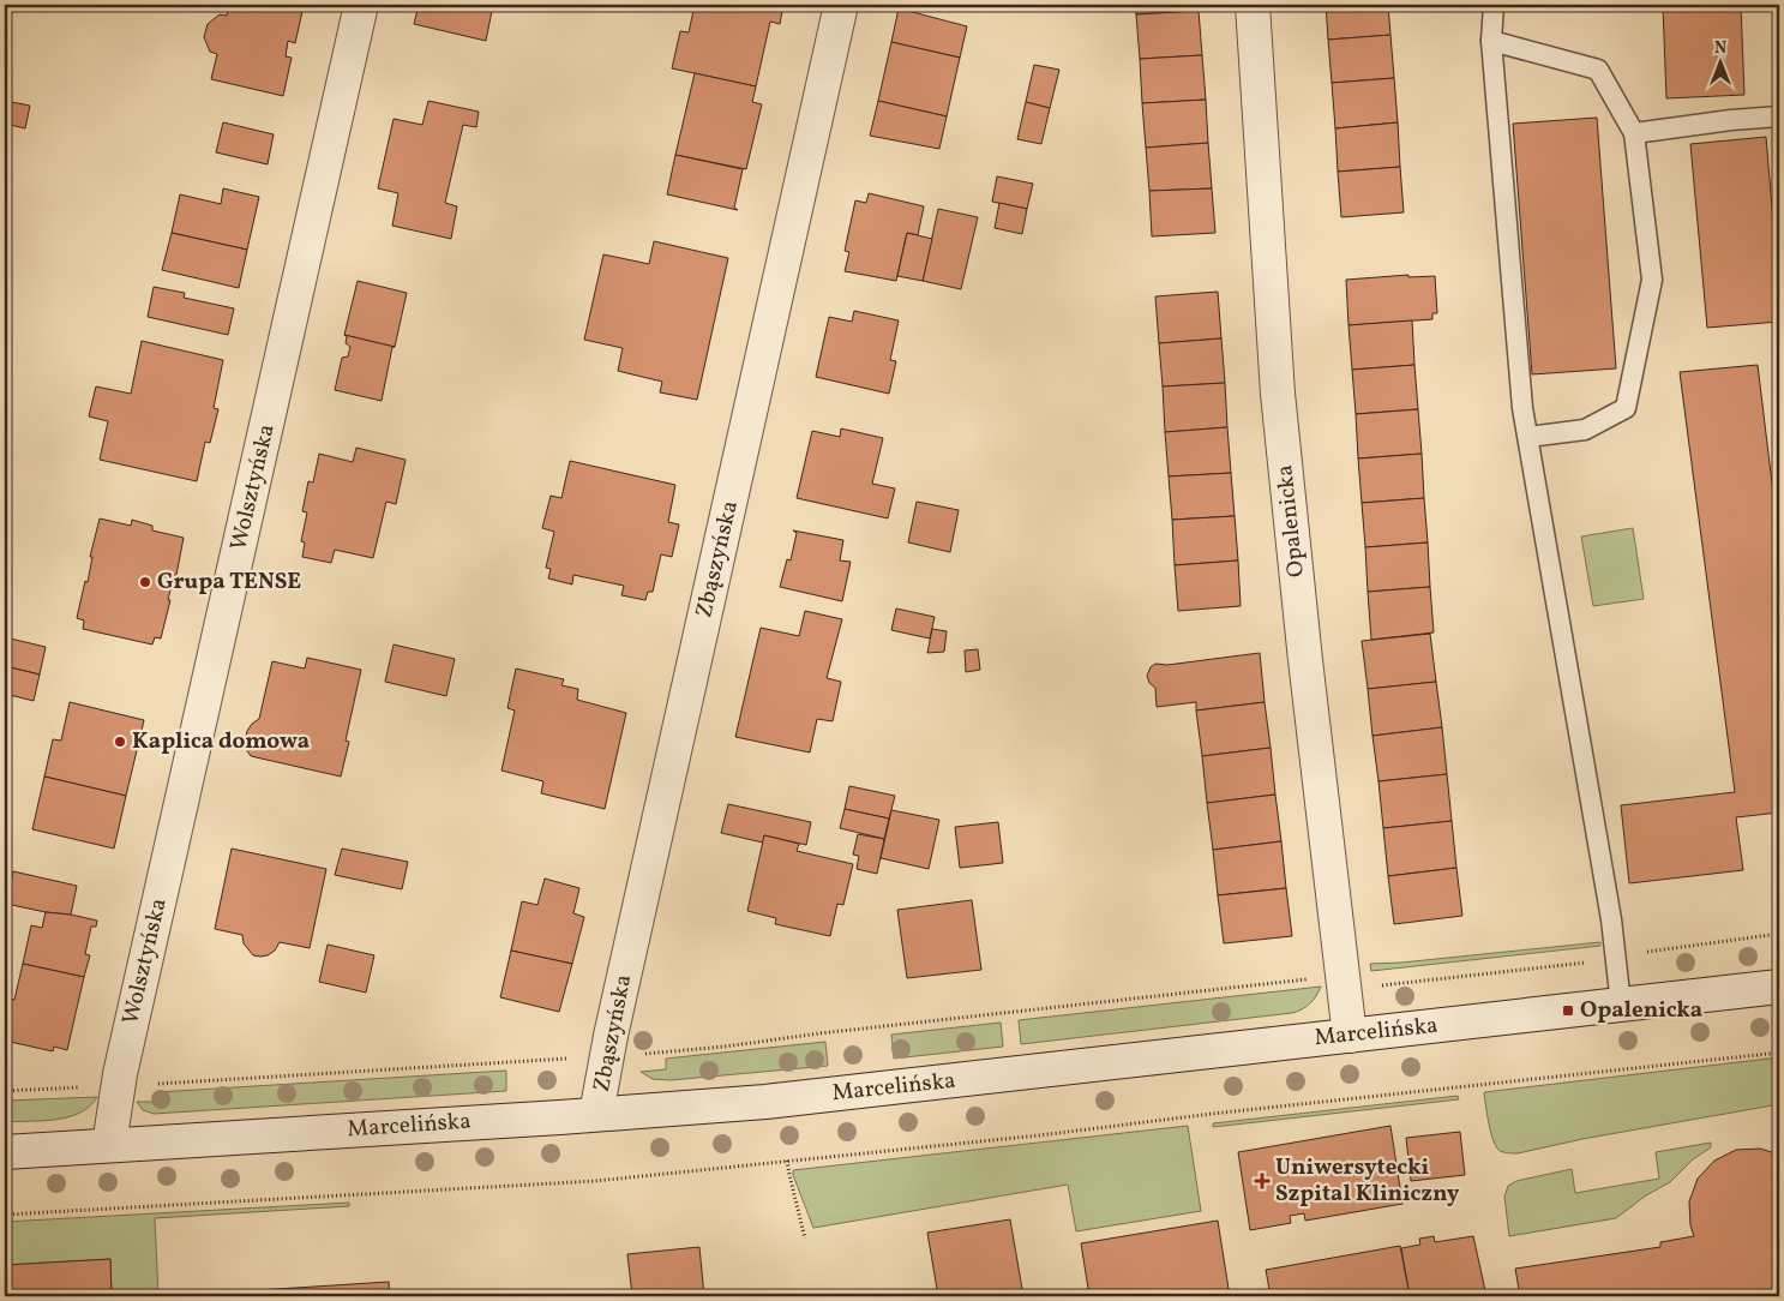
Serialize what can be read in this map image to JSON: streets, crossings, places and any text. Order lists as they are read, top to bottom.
{
  "streets": {
    "street": [
      "Wolsztyńska",
      "Opalenicka",
      "Zbąszyńska",
      "Marcelińska"
    ]
  },
  "crossings": [
    ["Wolsztyńska", "Marcelińska"],
    ["Opalenicka", "Marcelińska"],
    ["Zbąszyńska", "Marcelińska"]
  ],
  "places": {
    "other": ["Grupa TENSE", "Kaplica domowa"],
    "transit": ["Opalenicka"],
    "health": ["Uniwersytecki Szpital Kliniczny"]
  },
  "north": "top"
}
